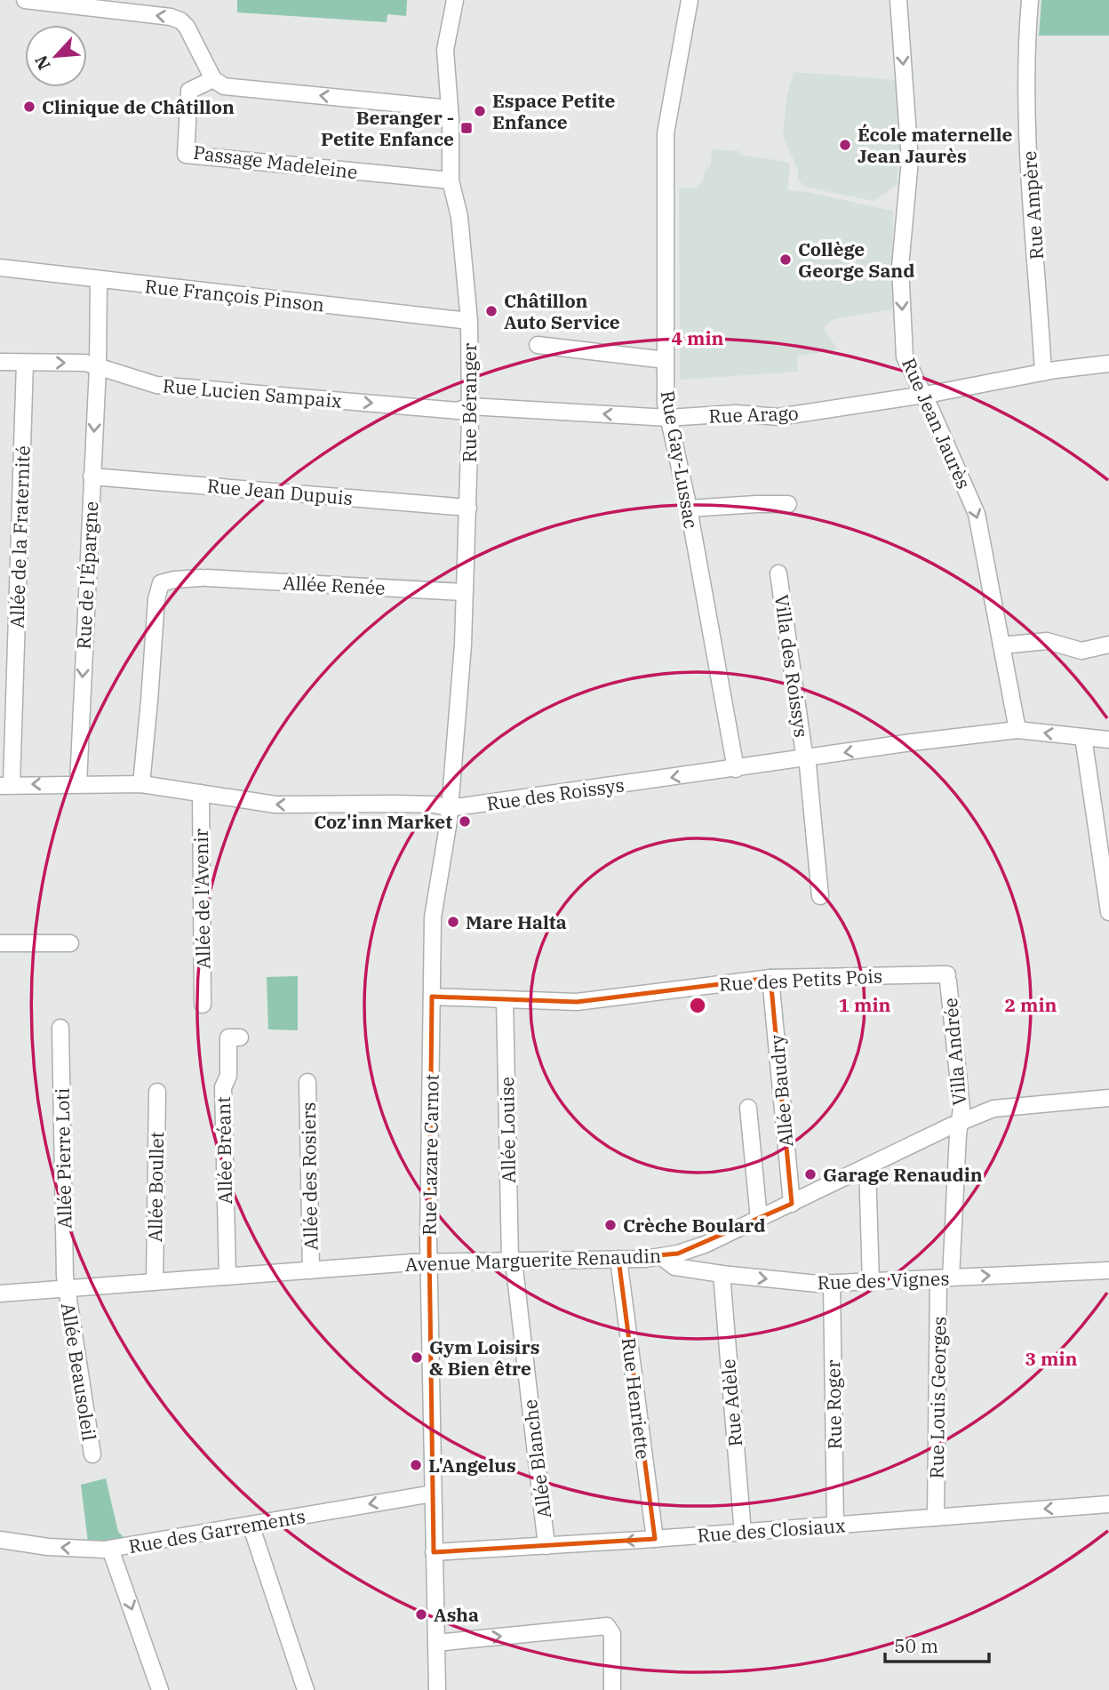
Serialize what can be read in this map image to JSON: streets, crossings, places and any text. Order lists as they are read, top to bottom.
{
  "streets": {
    "street": [
      "Passage Madeleine",
      "Rue Ampère",
      "Rue François Pinson",
      "Rue Lucien Sampaix",
      "Rue Béranger",
      "Rue Arago",
      "Rue Jean Jaurès",
      "Rue Gay-Lussac",
      "Rue Jean Dupuis",
      "Allée de la Fraternité",
      "Rue de l'Épargne",
      "Allée Renée",
      "Villa des Roissys",
      "Rue des Roissys",
      "Allée de l'Avenir",
      "Rue des Petits Pois",
      "Villa Andrée",
      "Allée Baudry",
      "Allée Louise",
      "Allée Bréant",
      "Rue Lazare Carnot",
      "Allée Pierre Loti",
      "Allée des Rosiers",
      "Allée Boullet",
      "Avenue Marguerite Renaudin",
      "Rue des Vignes",
      "Allée Beausoleil",
      "Rue Louis Georges",
      "Rue Henriette",
      "Rue Adèle",
      "Rue Roger",
      "Allée Blanche",
      "Rue des Closiaux",
      "Rue des Garrements"
    ]
  },
  "crossings": [
    ["Passage Madeleine", "Rue Béranger"],
    ["Rue Ampère", "Rue Arago"],
    ["Rue François Pinson", "Rue Béranger"],
    ["Rue François Pinson", "Rue de l'Épargne"],
    ["Rue Lucien Sampaix", "Rue Béranger"],
    ["Rue Lucien Sampaix", "Rue Arago"],
    ["Rue Lucien Sampaix", "Allée de la Fraternité"],
    ["Rue Lucien Sampaix", "Rue de l'Épargne"],
    ["Rue Béranger", "Rue Arago"],
    ["Rue Béranger", "Rue Jean Dupuis"],
    ["Rue Béranger", "Allée Renée"],
    ["Rue Béranger", "Rue des Roissys"],
    ["Rue Béranger", "Rue Lazare Carnot"],
    ["Rue Arago", "Rue Jean Jaurès"],
    ["Rue Arago", "Rue Gay-Lussac"],
    ["Rue Jean Jaurès", "Rue des Roissys"],
    ["Rue Gay-Lussac", "Rue des Roissys"],
    ["Rue Jean Dupuis", "Rue de l'Épargne"],
    ["Allée de la Fraternité", "Rue des Roissys"],
    ["Rue de l'Épargne", "Rue des Roissys"],
    ["Allée Renée", "Rue des Roissys"],
    ["Villa des Roissys", "Rue des Roissys"],
    ["Rue des Roissys", "Allée de l'Avenir"],
    ["Rue des Roissys", "Rue Lazare Carnot"],
    ["Rue des Petits Pois", "Villa Andrée"],
    ["Rue des Petits Pois", "Allée Baudry"],
    ["Rue des Petits Pois", "Allée Louise"],
    ["Rue des Petits Pois", "Rue Lazare Carnot"],
    ["Villa Andrée", "Avenue Marguerite Renaudin"],
    ["Villa Andrée", "Rue des Vignes"],
    ["Villa Andrée", "Rue Louis Georges"],
    ["Allée Baudry", "Avenue Marguerite Renaudin"],
    ["Allée Louise", "Avenue Marguerite Renaudin"],
    ["Allée Louise", "Allée Blanche"],
    ["Allée Bréant", "Avenue Marguerite Renaudin"],
    ["Rue Lazare Carnot", "Avenue Marguerite Renaudin"],
    ["Rue Lazare Carnot", "Rue des Closiaux"],
    ["Rue Lazare Carnot", "Rue des Garrements"],
    ["Allée Pierre Loti", "Avenue Marguerite Renaudin"],
    ["Allée Pierre Loti", "Allée Beausoleil"],
    ["Allée des Rosiers", "Avenue Marguerite Renaudin"],
    ["Allée Boullet", "Avenue Marguerite Renaudin"],
    ["Avenue Marguerite Renaudin", "Rue des Vignes"],
    ["Avenue Marguerite Renaudin", "Allée Beausoleil"],
    ["Avenue Marguerite Renaudin", "Rue Henriette"],
    ["Avenue Marguerite Renaudin", "Allée Blanche"],
    ["Rue des Vignes", "Rue Louis Georges"],
    ["Rue des Vignes", "Rue Adèle"],
    ["Rue des Vignes", "Rue Roger"],
    ["Rue Louis Georges", "Rue des Closiaux"],
    ["Rue Henriette", "Rue des Closiaux"],
    ["Rue Adèle", "Rue des Closiaux"],
    ["Rue Roger", "Rue des Closiaux"],
    ["Allée Blanche", "Rue des Closiaux"]
  ],
  "one_way": [
    "Rue Lucien Sampaix",
    "Rue Jean Jaurès",
    "Rue de l'Épargne",
    "Rue des Roissys",
    "Rue des Vignes",
    "Rue des Closiaux",
    "Rue des Garrements"
  ],
  "places": {
    "other": [
      "Clinique de Châtillon",
      "Espace Petite Enfance",
      "École maternelle Jean Jaurès",
      "Collège George Sand",
      "Châtillon Auto Service",
      "Coz'inn Market",
      "Mare Halta",
      "Garage Renaudin",
      "Crèche Boulard",
      "Gym Loisirs & Bien être",
      "L'Angelus",
      "Asha"
    ],
    "transit": ["Beranger - Petite Enfance"]
  },
  "scale_bar": "50 m",
  "north": "bottom left",
  "rings": [
    "4 min",
    "1 min",
    "2 min",
    "3 min"
  ]
}
